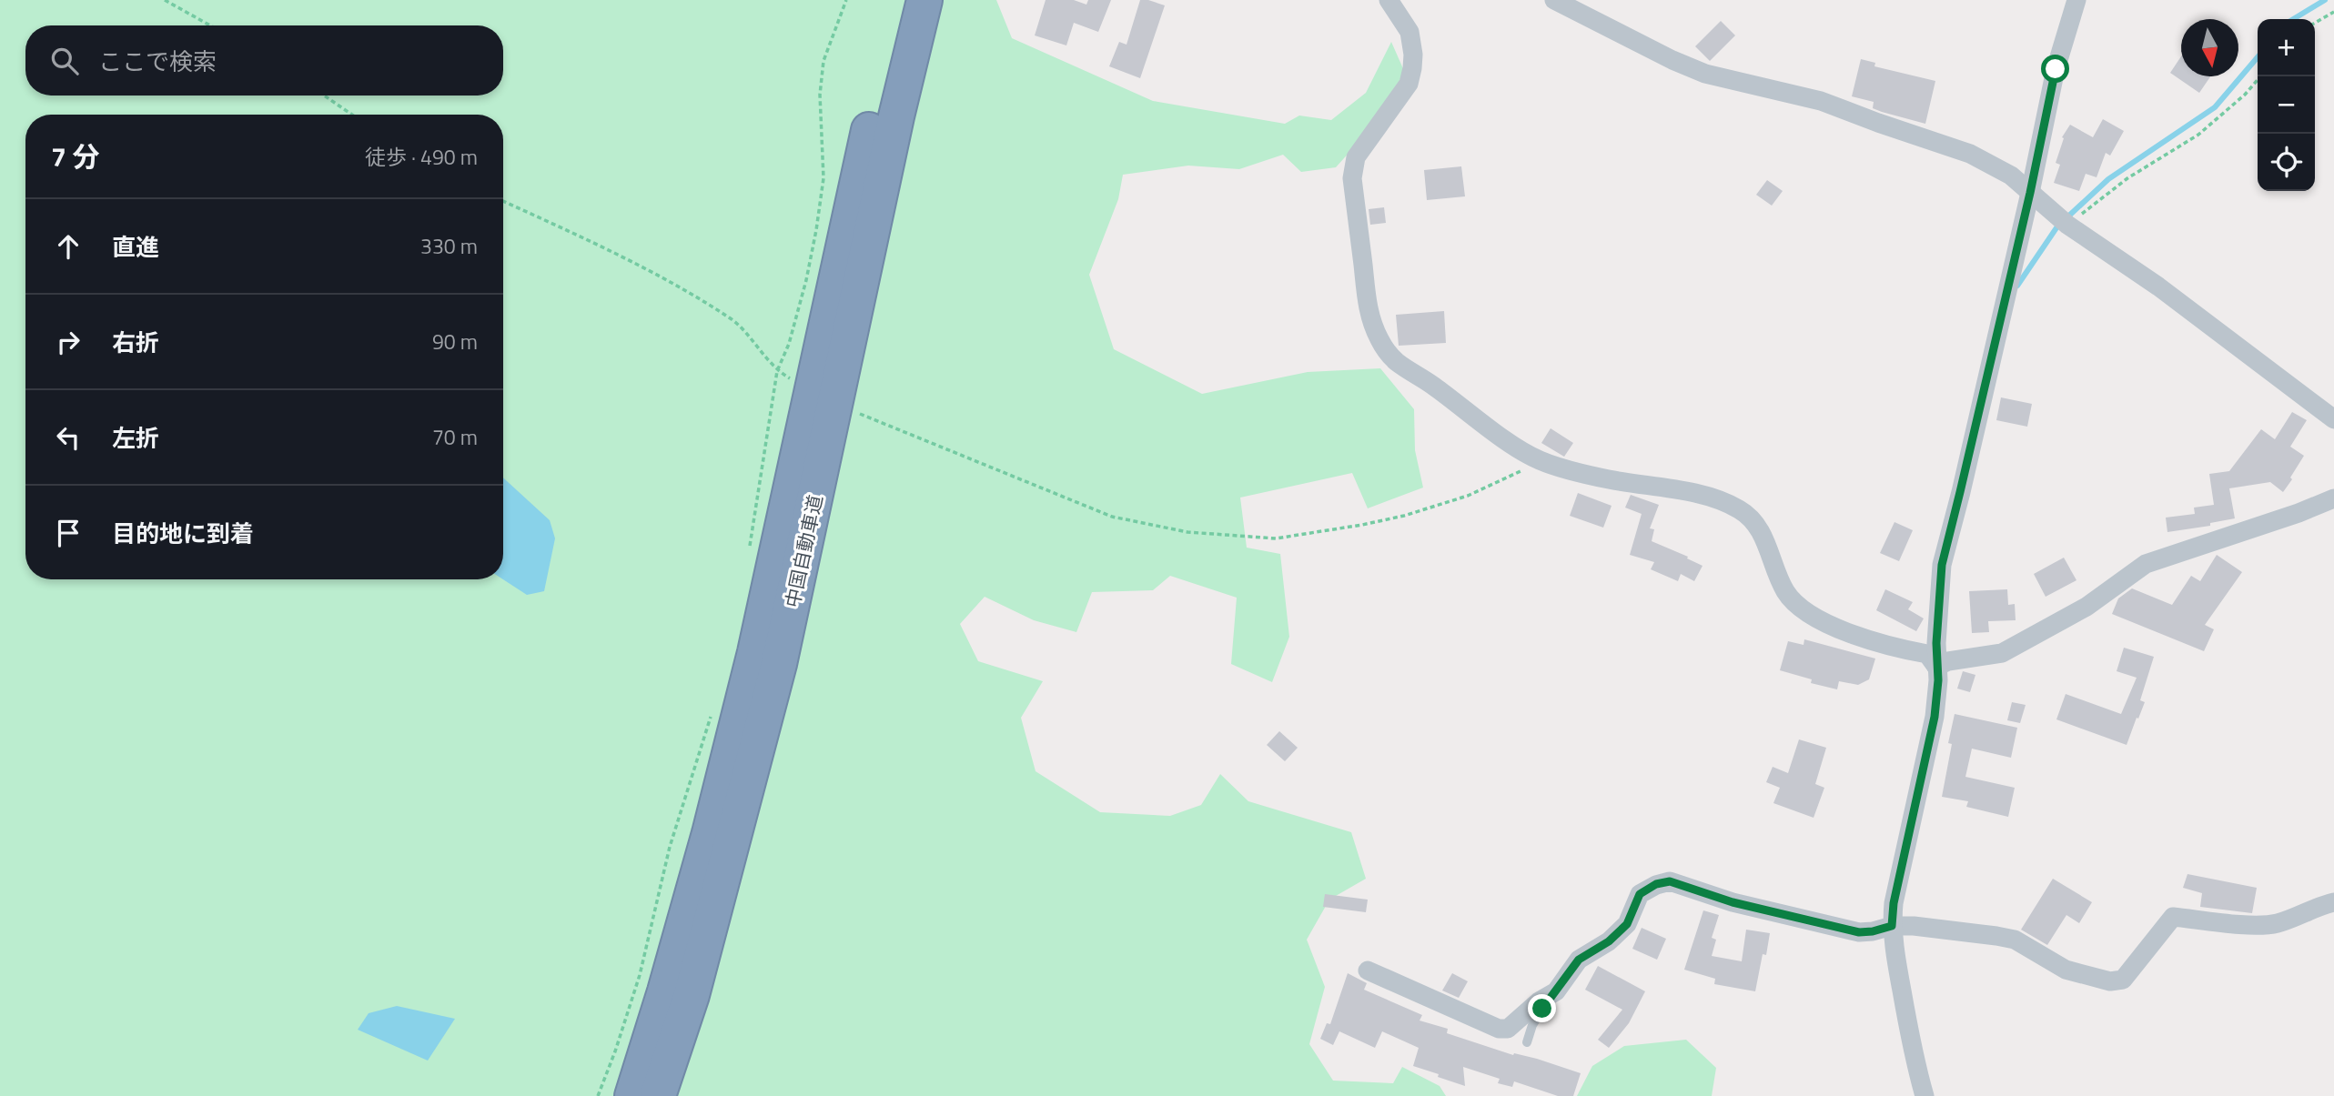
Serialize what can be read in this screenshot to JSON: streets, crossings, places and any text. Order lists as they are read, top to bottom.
{
  "streets": {
    "highway": ["中国自動車道"]
  },
  "north": "bottom",
  "page": {
    "map_buttons": ["+", "−"],
    "search": "ここで検索",
    "heading": ["7 分", "徒歩 · 490 m"],
    "list": [
      ["直進", "330 m"],
      ["右折", "90 m"],
      ["左折", "70 m"],
      "目的地に到着"
    ]
  }
}
